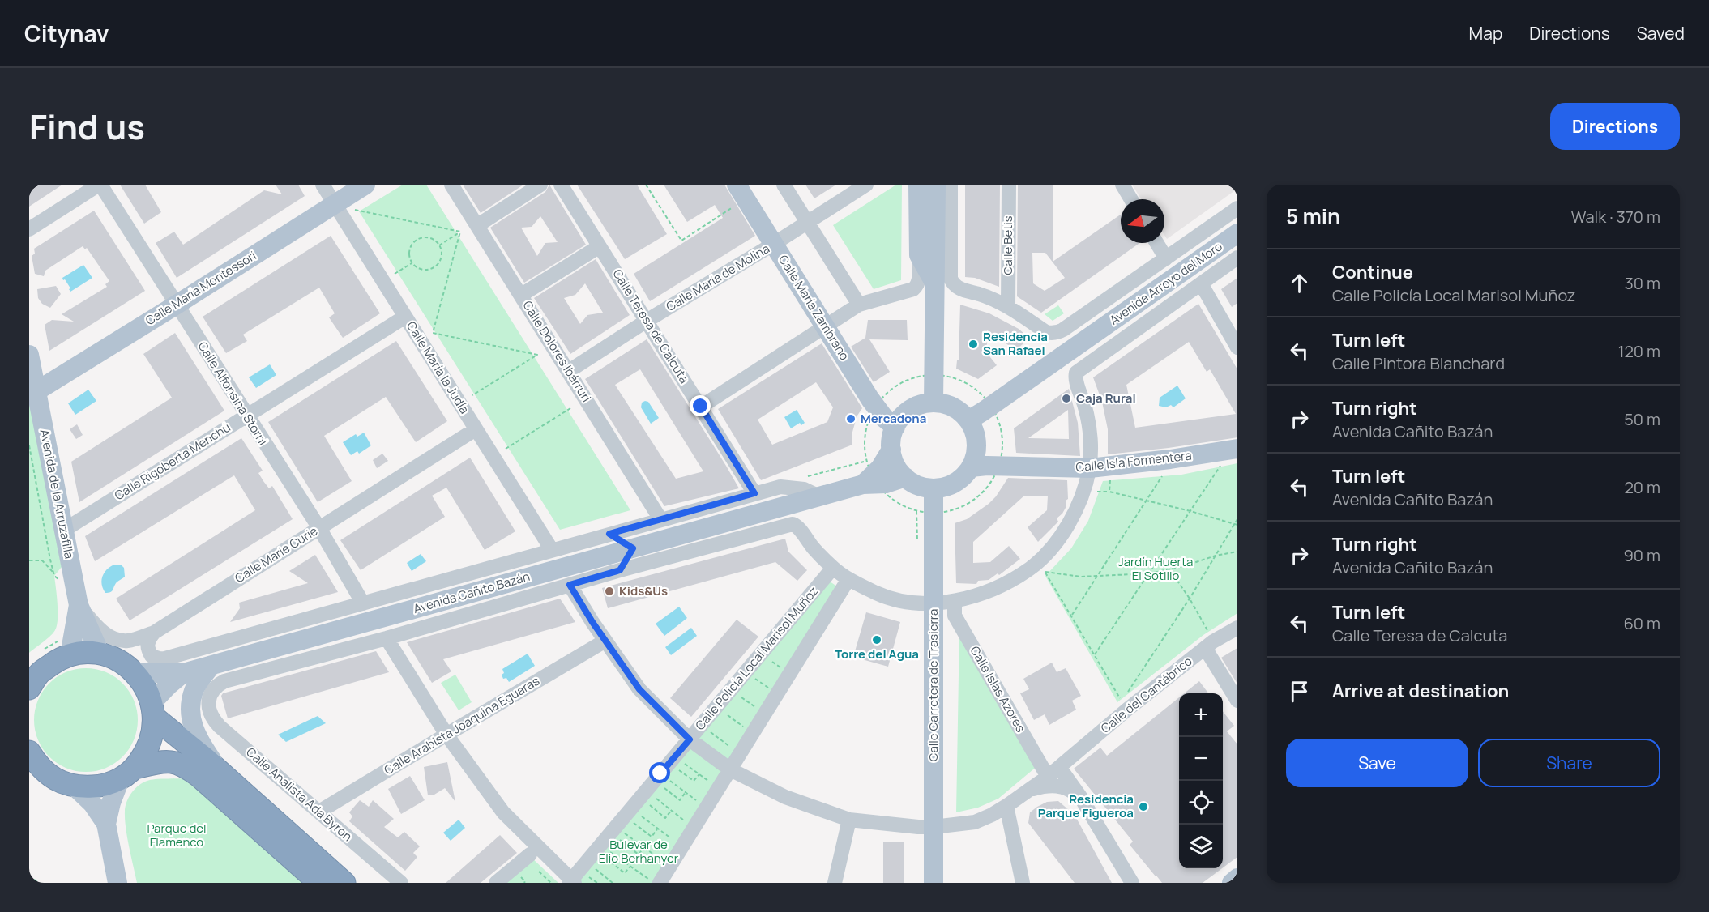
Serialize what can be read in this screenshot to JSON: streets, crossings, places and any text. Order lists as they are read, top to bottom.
{
  "streets": {
    "main road": [
      "Avenida Arroyo del Moro",
      "Calle María Montessori",
      "Calle María Zambrano",
      "Calle Isla Formentera",
      "Avenida de la Arruzafilla",
      "Avenida Cañito Bazán",
      "Calle Carretera de Trasierra"
    ],
    "street": [
      "Calle Betis",
      "Calle María de Molina",
      "Calle Teresa de Calcuta",
      "Calle Dolores Ibárruri",
      "Calle María la Judía",
      "Calle Alfonsina Storni",
      "Calle Rigoberta Menchú",
      "Calle Marie Curie",
      "Calle Policía Local Marisol Muñoz",
      "Calle Islas Azores",
      "Calle del Cantábrico",
      "Calle Arabista Joaquina Eguaras",
      "Calle Analista Ada Byron"
    ]
  },
  "crossings": [
    ["Calle Betis", "Avenida Arroyo del Moro"],
    ["Calle María de Molina", "Calle María Zambrano"],
    ["Calle María de Molina", "Calle Teresa de Calcuta"],
    ["Calle María de Molina", "Calle Dolores Ibárruri"],
    ["Avenida Arroyo del Moro", "Calle María Zambrano"],
    ["Avenida Arroyo del Moro", "Calle Isla Formentera"],
    ["Avenida Arroyo del Moro", "Avenida Cañito Bazán"],
    ["Avenida Arroyo del Moro", "Calle Carretera de Trasierra"],
    ["Calle María Montessori", "Calle María la Judía"],
    ["Calle María Montessori", "Calle Alfonsina Storni"],
    ["Calle María Montessori", "Avenida de la Arruzafilla"],
    ["Calle María Zambrano", "Calle Isla Formentera"],
    ["Calle María Zambrano", "Avenida Cañito Bazán"],
    ["Calle María Zambrano", "Calle Carretera de Trasierra"],
    ["Calle Teresa de Calcuta", "Avenida Cañito Bazán"],
    ["Calle Dolores Ibárruri", "Avenida Cañito Bazán"],
    ["Calle María la Judía", "Calle Rigoberta Menchú"],
    ["Calle María la Judía", "Calle Marie Curie"],
    ["Calle María la Judía", "Avenida Cañito Bazán"],
    ["Calle Alfonsina Storni", "Calle Rigoberta Menchú"],
    ["Calle Alfonsina Storni", "Calle Marie Curie"],
    ["Calle Alfonsina Storni", "Avenida Cañito Bazán"],
    ["Calle Rigoberta Menchú", "Avenida de la Arruzafilla"],
    ["Calle Isla Formentera", "Avenida Cañito Bazán"],
    ["Calle Isla Formentera", "Calle Carretera de Trasierra"],
    ["Avenida de la Arruzafilla", "Calle Marie Curie"],
    ["Calle Marie Curie", "Avenida Cañito Bazán"],
    ["Avenida Cañito Bazán", "Calle Policía Local Marisol Muñoz"],
    ["Avenida Cañito Bazán", "Calle Carretera de Trasierra"],
    ["Avenida Cañito Bazán", "Calle del Cantábrico"],
    ["Avenida Cañito Bazán", "Calle Analista Ada Byron"],
    ["Calle Policía Local Marisol Muñoz", "Calle del Cantábrico"],
    ["Calle Carretera de Trasierra", "Calle del Cantábrico"],
    ["Calle Islas Azores", "Calle del Cantábrico"],
    ["Calle del Cantábrico", "Calle Arabista Joaquina Eguaras"],
    ["Calle Arabista Joaquina Eguaras", "Calle Analista Ada Byron"]
  ],
  "parks": ["Jardín Huerta El Sotillo", "Parque del Flamenco", "Bulevar de Elio Berhanyer"],
  "places": [
    "Residencia San Rafael",
    "Caja Rural",
    "Mercadona",
    "Kids&Us",
    "Torre del Agua",
    "Residencia Parque Figueroa"
  ],
  "north": "left",
  "page": {
    "header": "Citynav",
    "nav": ["Map", "Directions", "Saved"],
    "title": "Find us",
    "buttons": [
      "Directions",
      ["Save", "Share"]
    ],
    "heading": ["5 min", "Walk · 370 m"],
    "list": [
      ["Continue", "Calle Policía Local Marisol Muñoz", "30 m"],
      ["Turn left", "Calle Pintora Blanchard", "120 m"],
      ["Turn right", "Avenida Cañito Bazán", "50 m"],
      ["Turn left", "Avenida Cañito Bazán", "20 m"],
      ["Turn right", "Avenida Cañito Bazán", "90 m"],
      ["Turn left", "Calle Teresa de Calcuta", "60 m"],
      "Arrive at destination"
    ],
    "map_buttons": ["+", "−"]
  }
}
